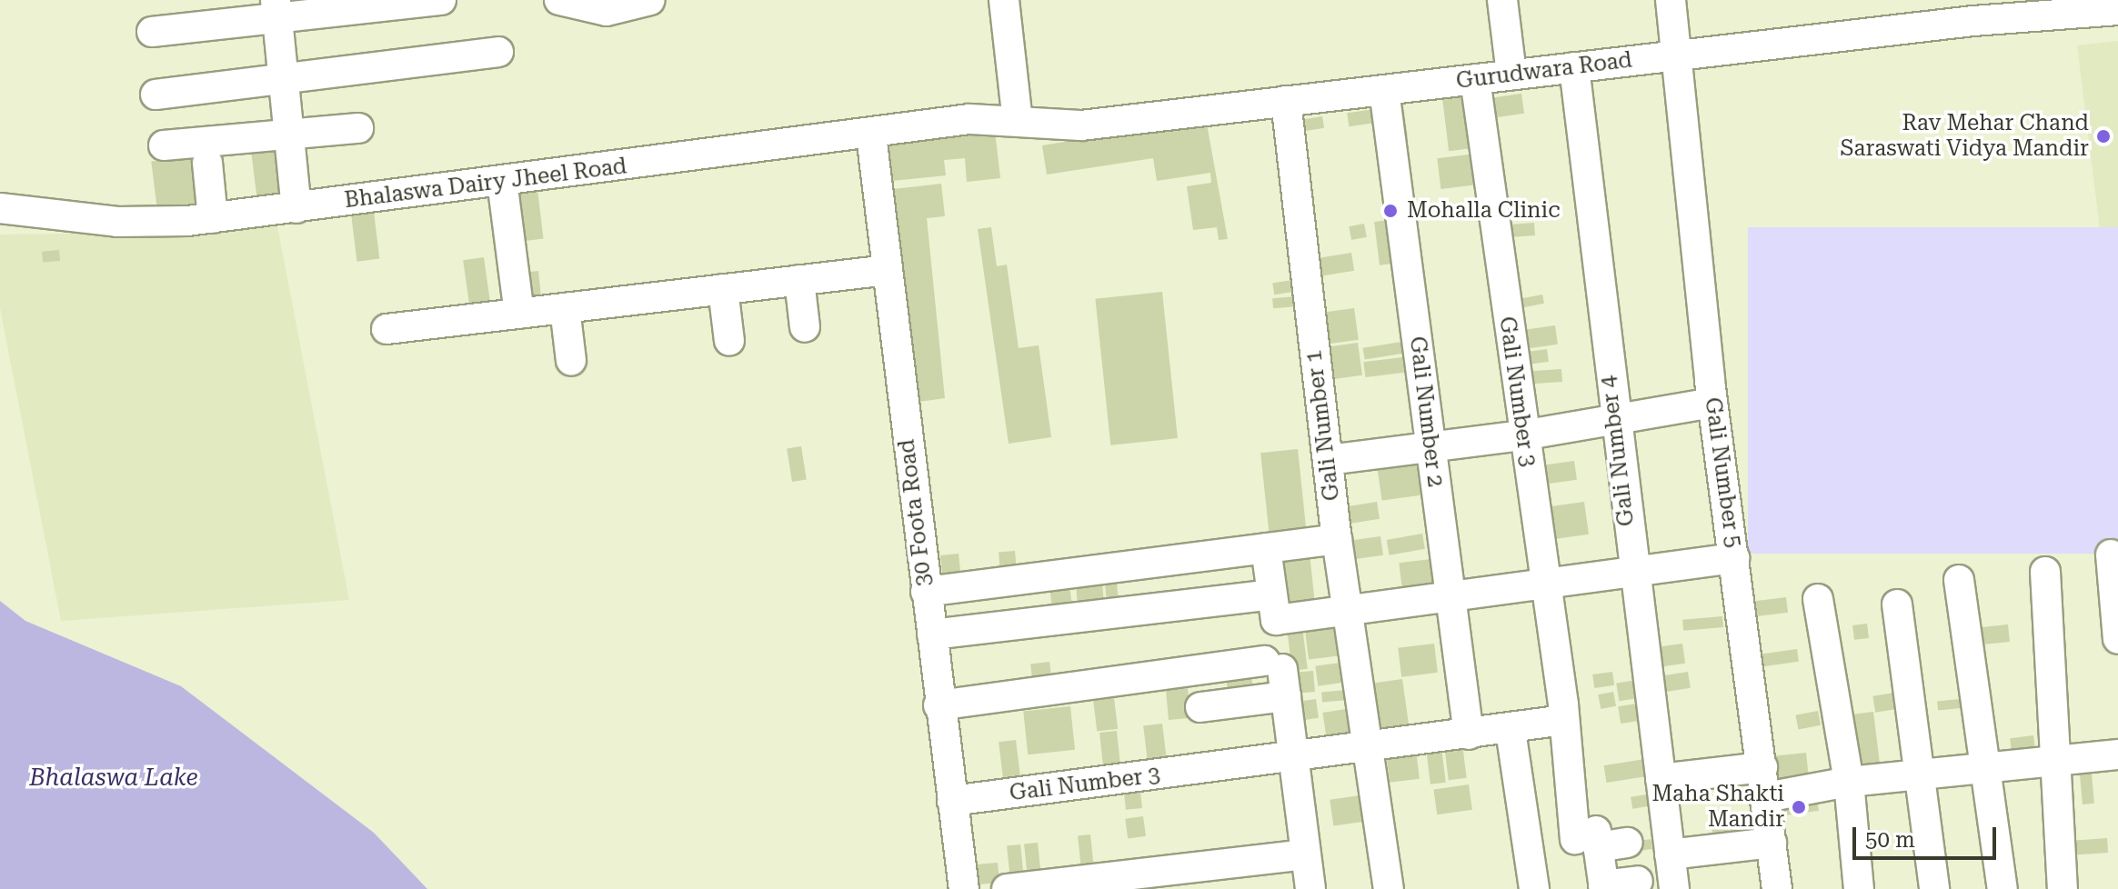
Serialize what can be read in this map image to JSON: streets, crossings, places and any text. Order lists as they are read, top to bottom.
{
  "streets": {
    "street": [
      "Gurudwara Road",
      "Bhalaswa Dairy Jheel Road",
      "Gali Number 3",
      "Gali Number 2",
      "Gali Number 1",
      "Gali Number 4",
      "Gali Number 5",
      "30 Foota Road"
    ]
  },
  "crossings": [
    ["Gurudwara Road", "Bhalaswa Dairy Jheel Road"],
    ["Gurudwara Road", "Gali Number 3"],
    ["Gurudwara Road", "Gali Number 2"],
    ["Gurudwara Road", "Gali Number 1"],
    ["Gurudwara Road", "Gali Number 4"],
    ["Gurudwara Road", "Gali Number 5"],
    ["Bhalaswa Dairy Jheel Road", "30 Foota Road"],
    ["Gali Number 3", "Gali Number 2"],
    ["Gali Number 3", "Gali Number 1"],
    ["Gali Number 3", "30 Foota Road"]
  ],
  "water": ["Bhalaswa Lake"],
  "places": ["Rav Mehar Chand Saraswati Vidya Mandir", "Mohalla Clinic", "Maha Shakti Mandir"],
  "scale_bar": "50 m"
}
